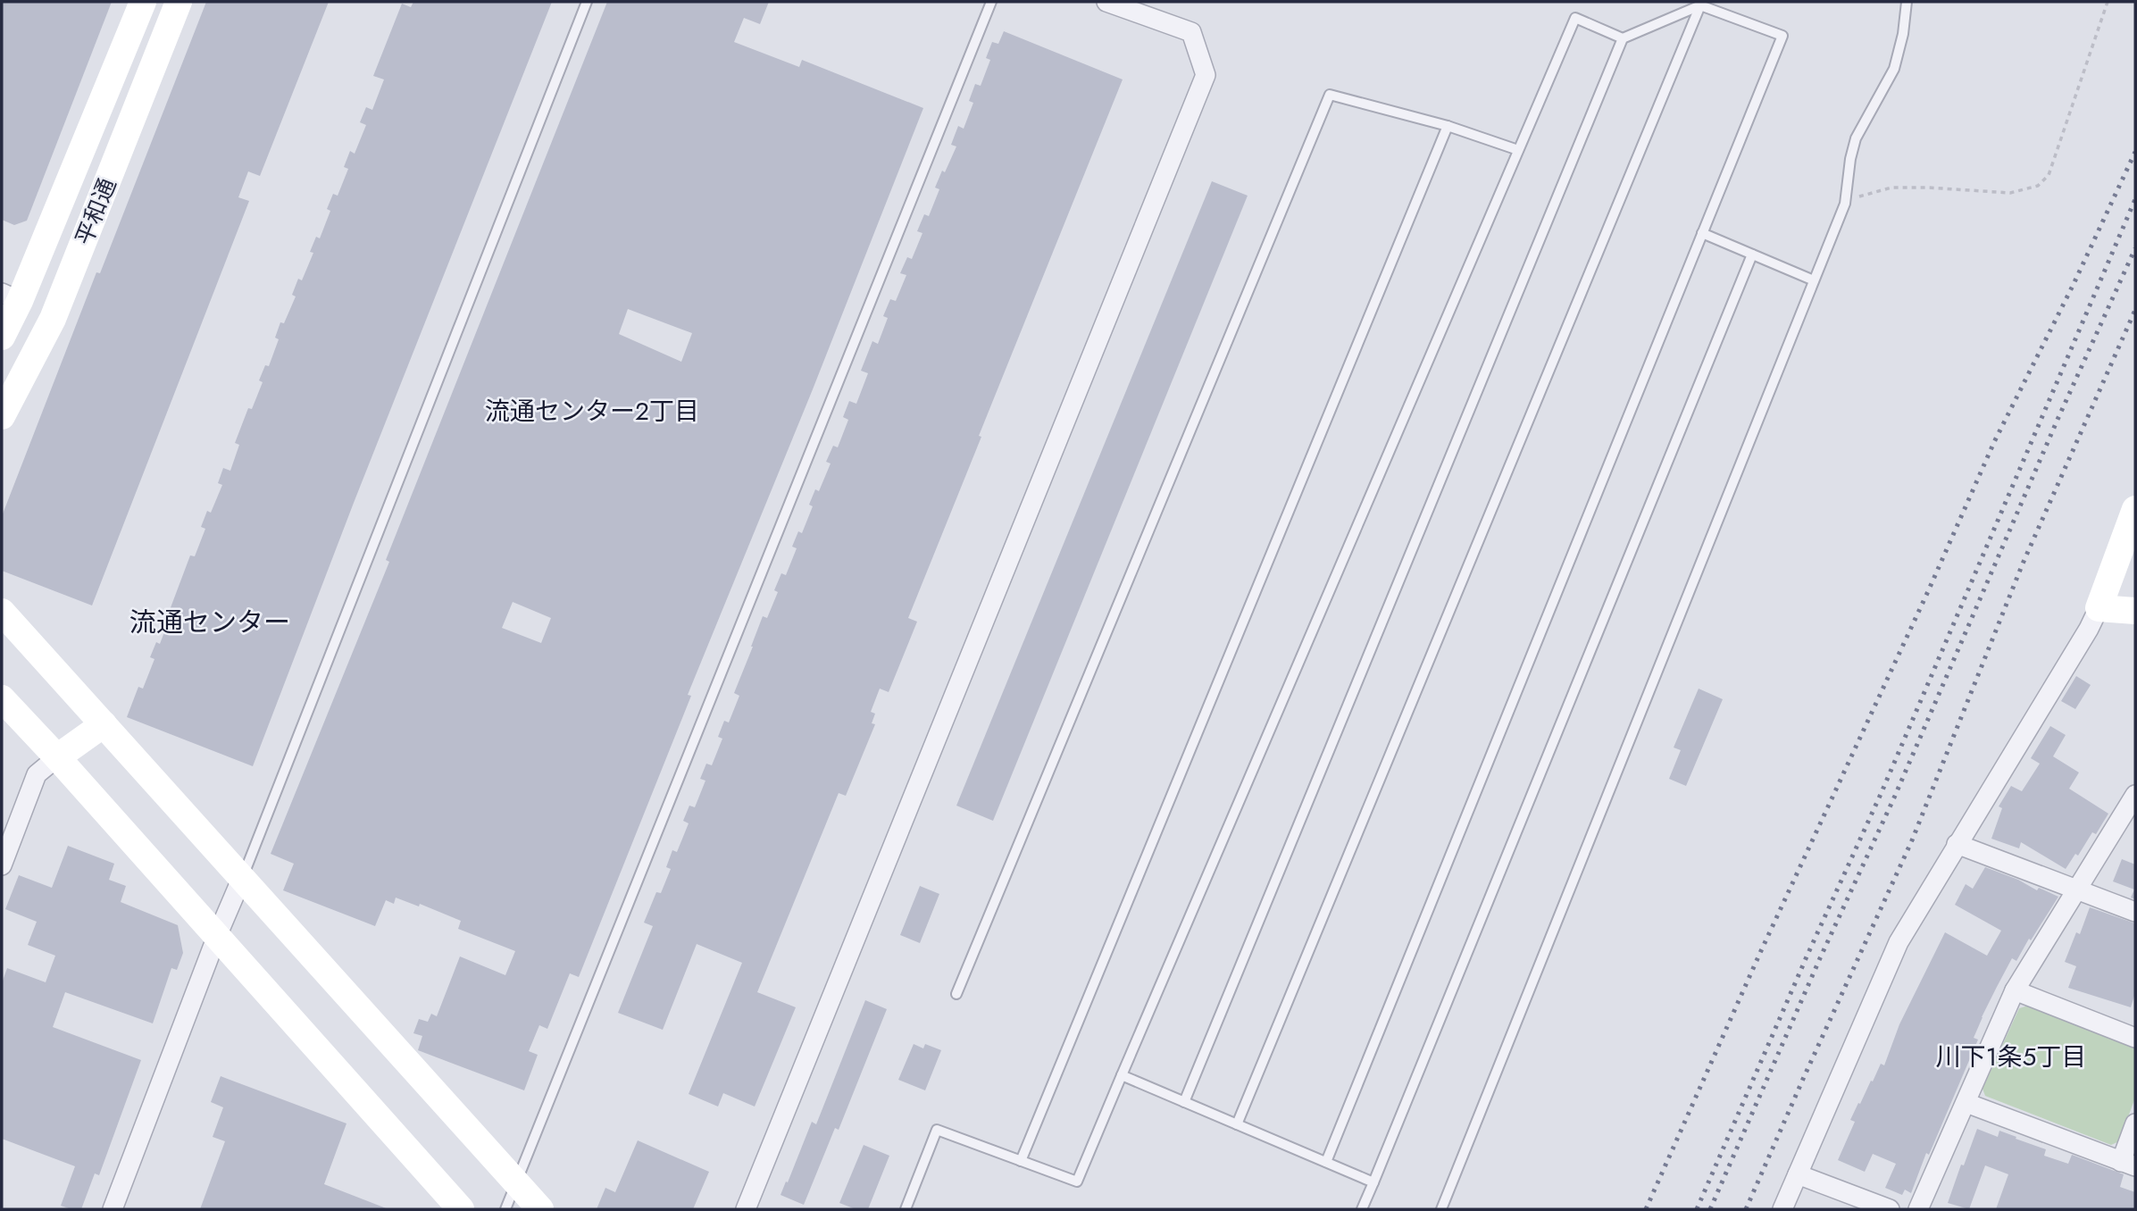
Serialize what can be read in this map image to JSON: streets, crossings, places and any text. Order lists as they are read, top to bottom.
{
  "streets": {
    "street": ["平和通"]
  },
  "districts": ["流通センター2丁目", "流通センター", "川下1条5丁目"]
}
